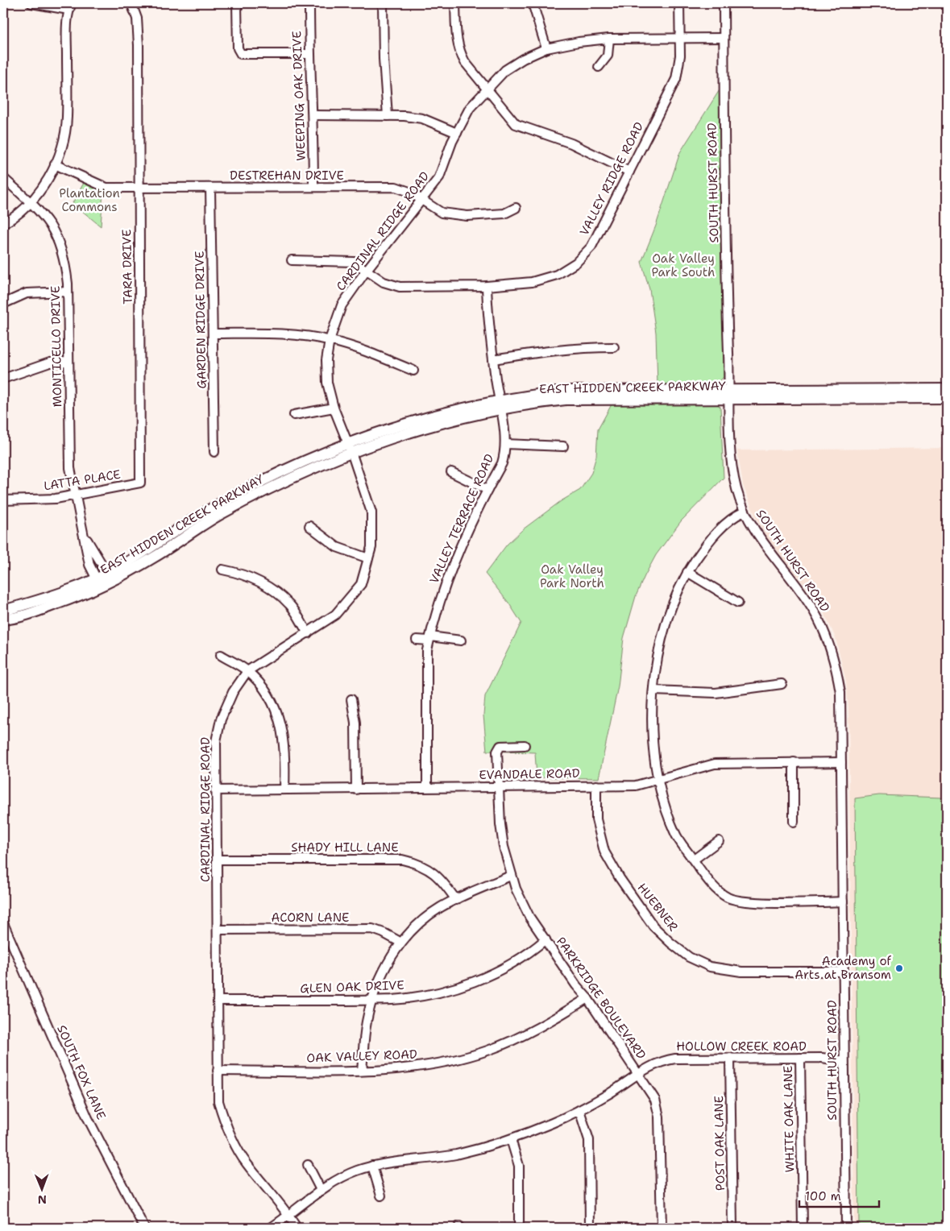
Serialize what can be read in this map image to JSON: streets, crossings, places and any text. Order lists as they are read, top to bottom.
{
  "streets": {
    "main road": ["EAST HIDDEN CREEK PARKWAY"],
    "street": [
      "WEEPING OAK DRIVE",
      "DESTREHAN DRIVE",
      "VALLEY RIDGE ROAD",
      "SOUTH HURST ROAD",
      "CARDINAL RIDGE ROAD",
      "TARA DRIVE",
      "GARDEN RIDGE DRIVE",
      "MONTICELLO DRIVE",
      "LATTA PLACE",
      "VALLEY TERRACE ROAD",
      "EVANDALE ROAD",
      "SHADY HILL LANE",
      "HUEBNER",
      "ACORN LANE",
      "GLEN OAK DRIVE",
      "PARKRIDGE BOULEVARD",
      "HOLLOW CREEK ROAD",
      "OAK VALLEY ROAD",
      "SOUTH FOX LANE",
      "WHITE OAK LANE",
      "POST OAK LANE"
    ]
  },
  "crossings": [
    ["WEEPING OAK DRIVE", "DESTREHAN DRIVE"],
    ["DESTREHAN DRIVE", "CARDINAL RIDGE ROAD"],
    ["DESTREHAN DRIVE", "TARA DRIVE"],
    ["DESTREHAN DRIVE", "GARDEN RIDGE DRIVE"],
    ["VALLEY RIDGE ROAD", "CARDINAL RIDGE ROAD"],
    ["VALLEY RIDGE ROAD", "VALLEY TERRACE ROAD"],
    ["SOUTH HURST ROAD", "CARDINAL RIDGE ROAD"],
    ["SOUTH HURST ROAD", "EAST HIDDEN CREEK PARKWAY"],
    ["SOUTH HURST ROAD", "EVANDALE ROAD"],
    ["SOUTH HURST ROAD", "HUEBNER"],
    ["SOUTH HURST ROAD", "HOLLOW CREEK ROAD"],
    ["CARDINAL RIDGE ROAD", "EAST HIDDEN CREEK PARKWAY"],
    ["CARDINAL RIDGE ROAD", "EVANDALE ROAD"],
    ["CARDINAL RIDGE ROAD", "SHADY HILL LANE"],
    ["CARDINAL RIDGE ROAD", "ACORN LANE"],
    ["CARDINAL RIDGE ROAD", "GLEN OAK DRIVE"],
    ["CARDINAL RIDGE ROAD", "HOLLOW CREEK ROAD"],
    ["CARDINAL RIDGE ROAD", "OAK VALLEY ROAD"],
    ["TARA DRIVE", "LATTA PLACE"],
    ["MONTICELLO DRIVE", "EAST HIDDEN CREEK PARKWAY"],
    ["MONTICELLO DRIVE", "LATTA PLACE"],
    ["EAST HIDDEN CREEK PARKWAY", "VALLEY TERRACE ROAD"],
    ["VALLEY TERRACE ROAD", "EVANDALE ROAD"],
    ["EVANDALE ROAD", "HUEBNER"],
    ["EVANDALE ROAD", "PARKRIDGE BOULEVARD"],
    ["GLEN OAK DRIVE", "PARKRIDGE BOULEVARD"],
    ["PARKRIDGE BOULEVARD", "HOLLOW CREEK ROAD"],
    ["PARKRIDGE BOULEVARD", "OAK VALLEY ROAD"],
    ["HOLLOW CREEK ROAD", "WHITE OAK LANE"],
    ["HOLLOW CREEK ROAD", "POST OAK LANE"]
  ],
  "parks": ["Plantation Commons", "Oak Valley Park South", "Oak Valley Park North"],
  "places": ["Academy of Arts at Bransom"],
  "scale_bar": "100 m",
  "north": "bottom"
}
